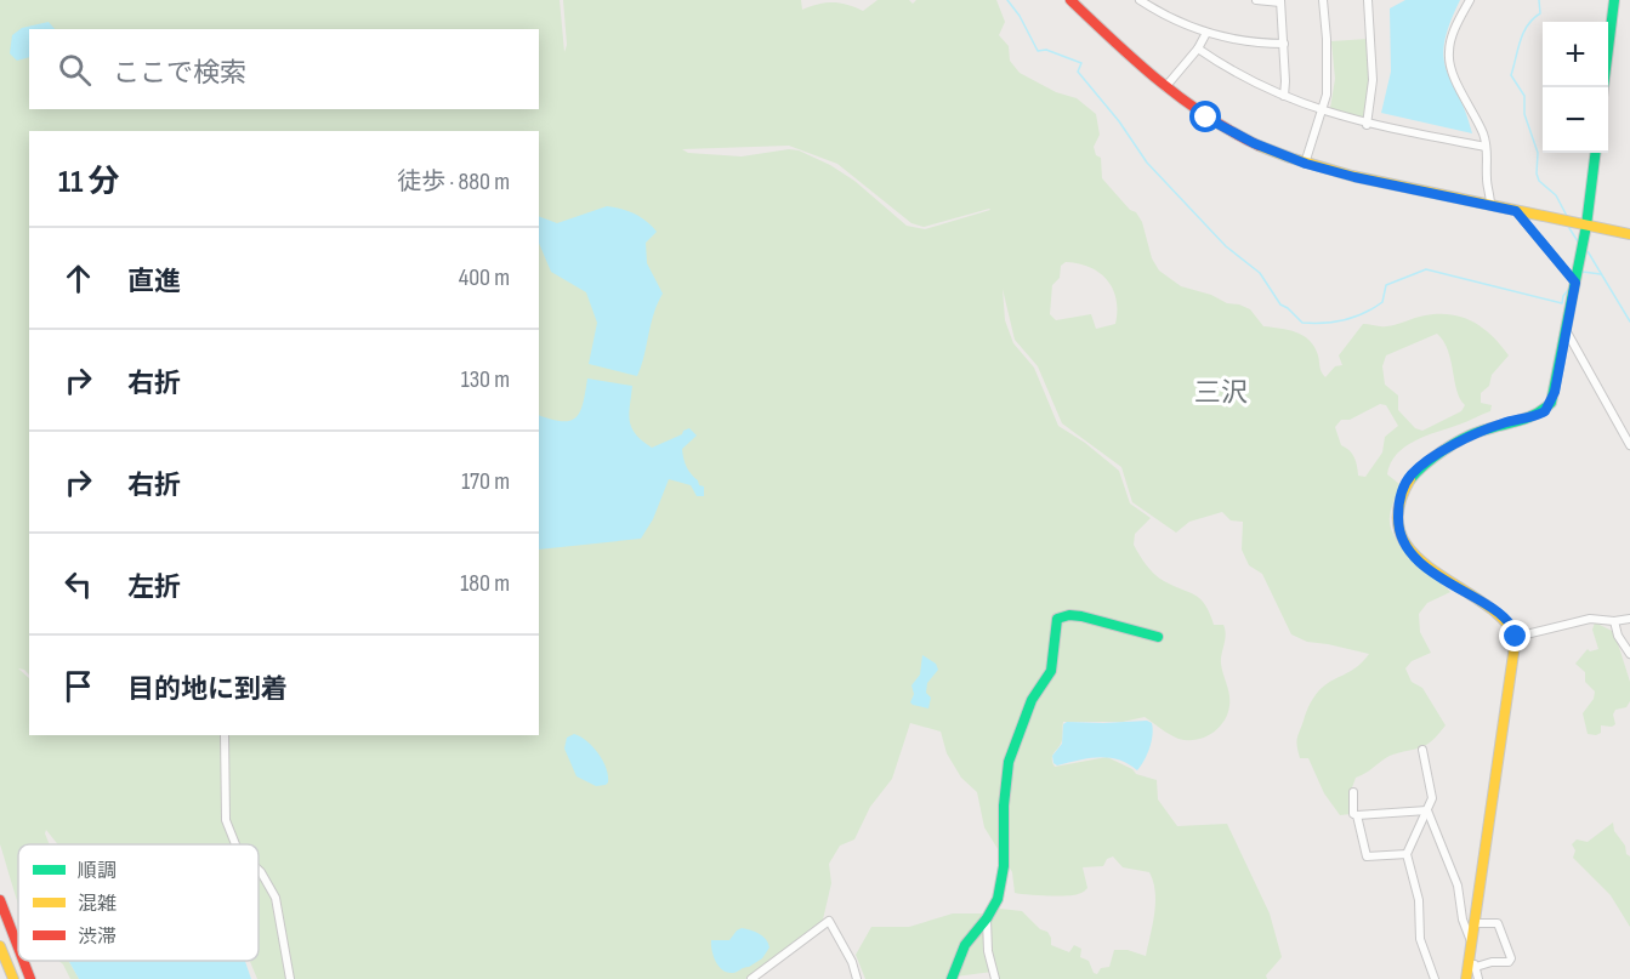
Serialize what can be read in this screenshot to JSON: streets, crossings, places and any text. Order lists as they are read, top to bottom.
{
  "districts": ["三沢"],
  "legend": ["順調", "混雑", "渋滞"],
  "page": {
    "map_buttons": ["+", "−"],
    "search": "ここで検索",
    "heading": ["11 分", "徒歩 · 880 m"],
    "list": [
      ["直進", "400 m"],
      ["右折", "130 m"],
      ["右折", "170 m"],
      ["左折", "180 m"],
      "目的地に到着"
    ]
  }
}
